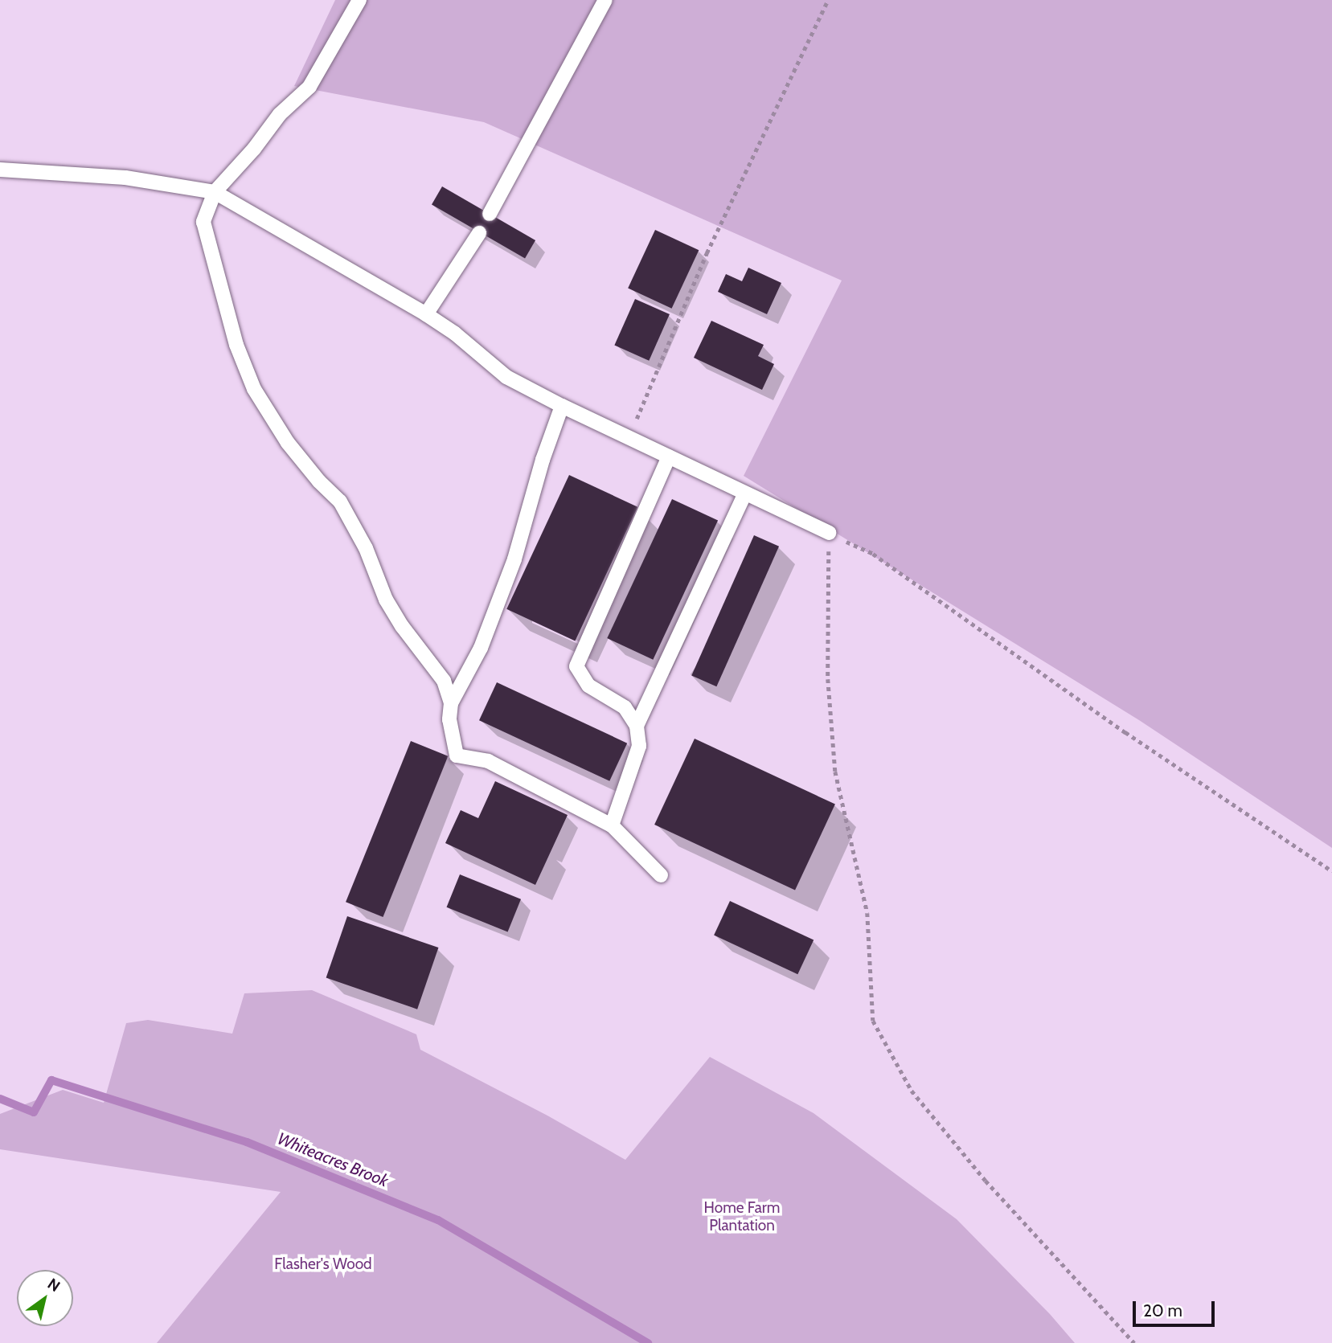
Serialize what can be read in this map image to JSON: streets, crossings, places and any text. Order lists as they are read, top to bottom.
{
  "water": ["Whiteacres Brook"],
  "parks": ["Home Farm Plantation", "Flasher's Wood"],
  "scale_bar": "20 m",
  "north": "top right"
}
